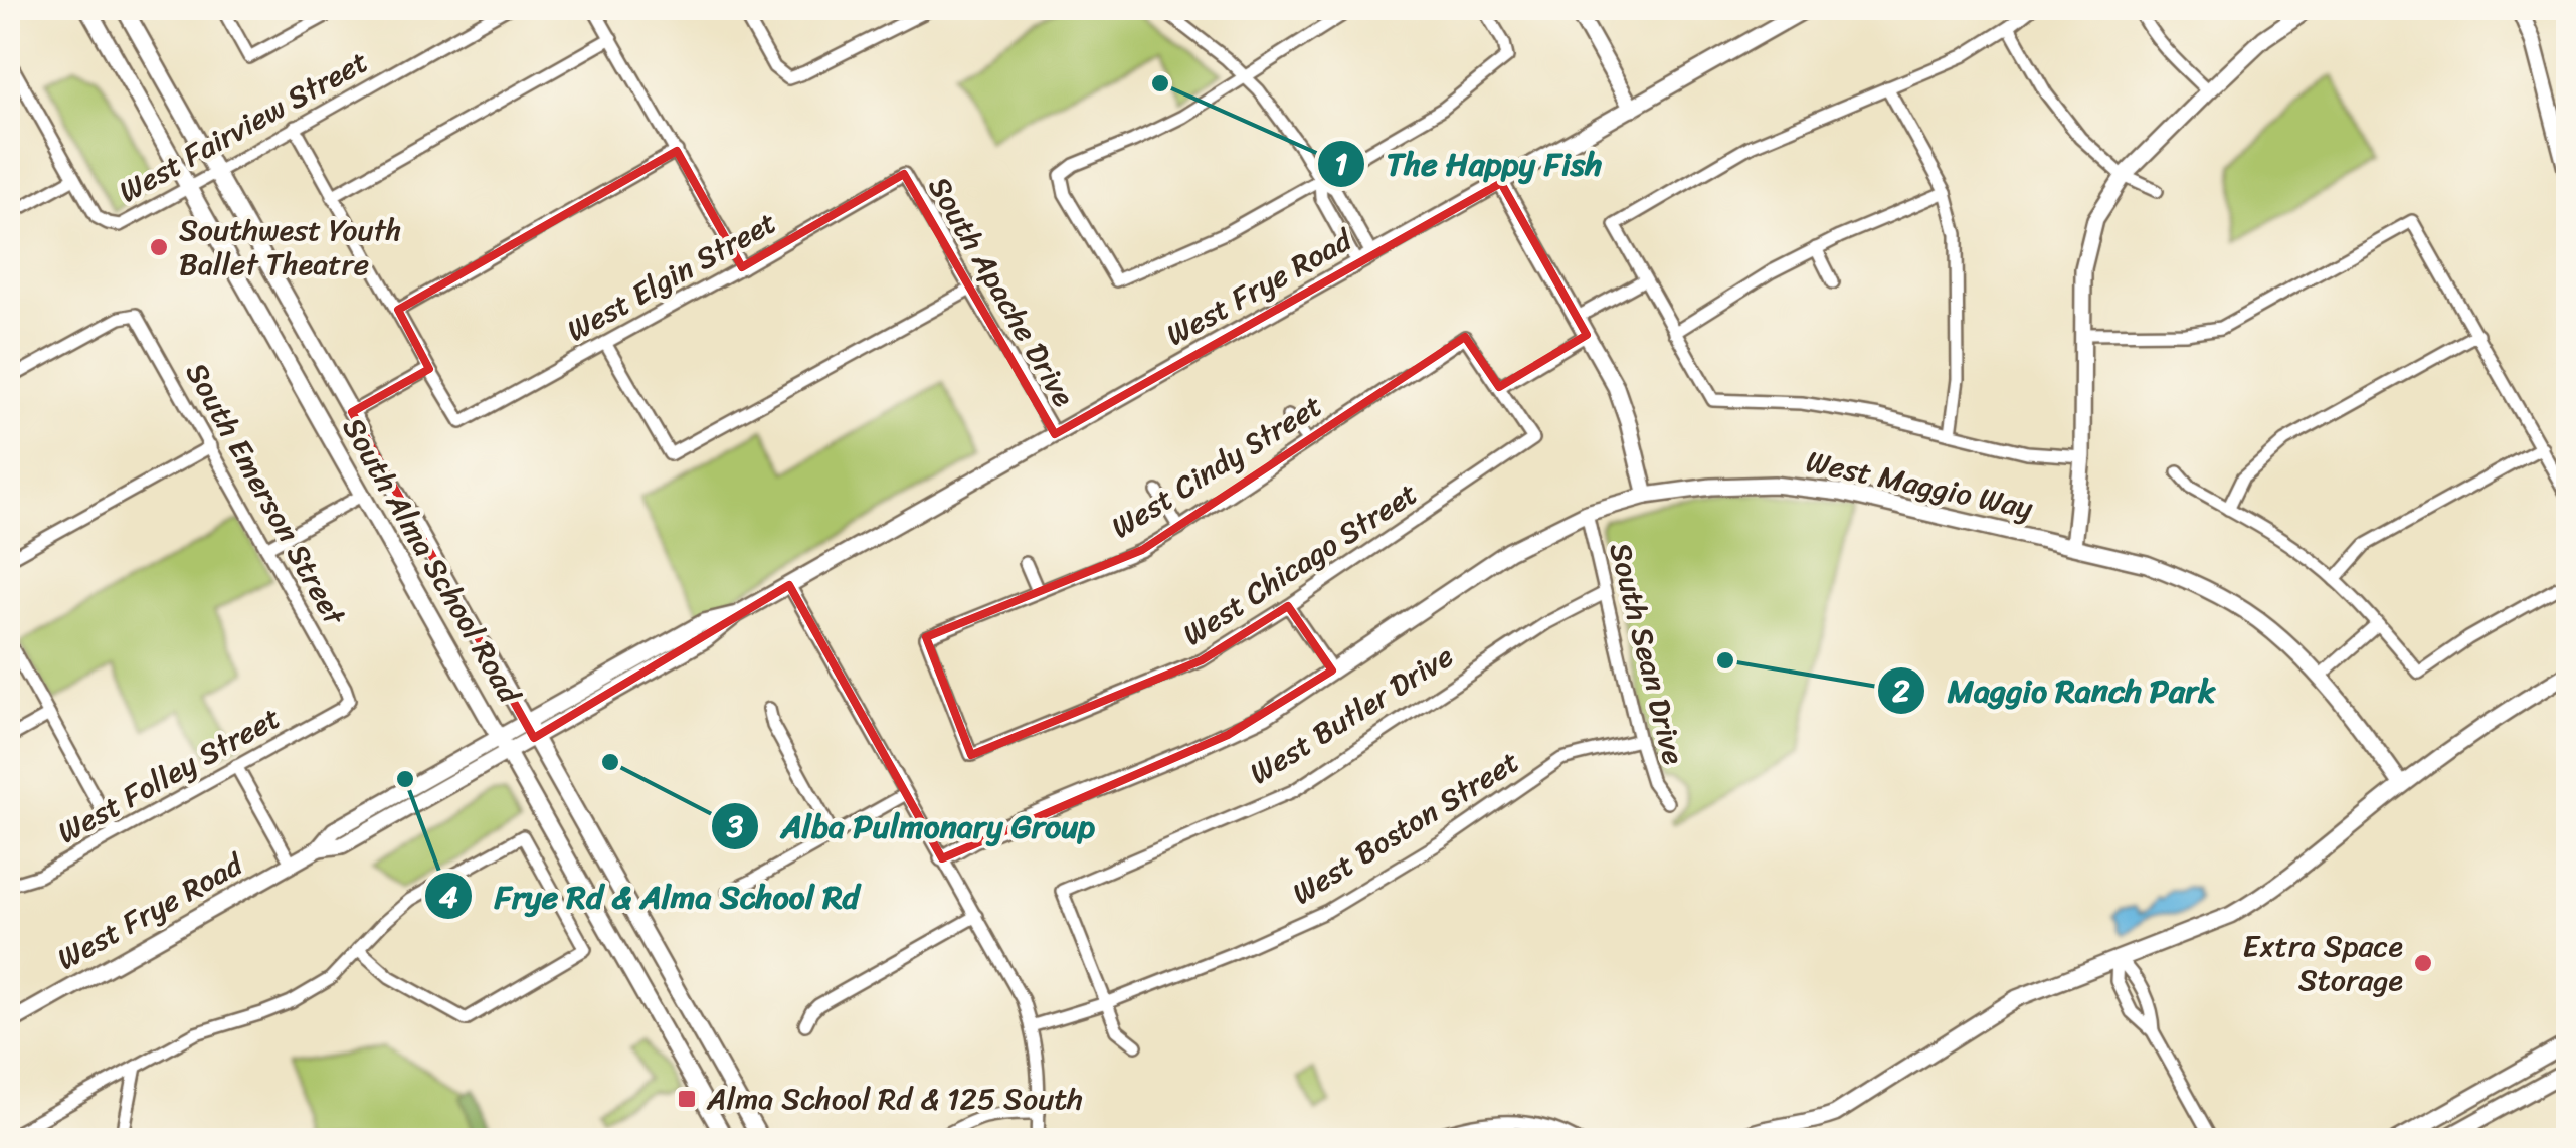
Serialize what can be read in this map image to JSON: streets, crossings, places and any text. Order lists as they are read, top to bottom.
{
  "streets": {
    "street": [
      "West Fairview Street",
      "West Elgin Street",
      "West Frye Road",
      "South Apache Drive",
      "West Cindy Street",
      "West Maggio Way",
      "South Emerson Street",
      "South Alma School Road",
      "West Chicago Street",
      "South Sean Drive",
      "West Butler Drive",
      "West Folley Street",
      "West Boston Street"
    ]
  },
  "crossings": [
    ["West Fairview Street", "South Alma School Road"],
    ["West Elgin Street", "South Apache Drive"],
    ["West Frye Road", "South Apache Drive"],
    ["West Frye Road", "South Alma School Road"],
    ["West Cindy Street", "West Chicago Street"],
    ["West Maggio Way", "South Sean Drive"],
    ["South Emerson Street", "West Folley Street"],
    ["South Sean Drive", "West Butler Drive"],
    ["South Sean Drive", "West Boston Street"],
    ["West Butler Drive", "West Boston Street"]
  ],
  "places": {
    "other": [
      "The Happy Fish",
      "Southwest Youth Ballet Theatre",
      "Maggio Ranch Park",
      "Alba Pulmonary Group",
      "Frye Rd & Alma School Rd",
      "Extra Space Storage"
    ],
    "transit": ["Alma School Rd & 125 South"]
  }
}
